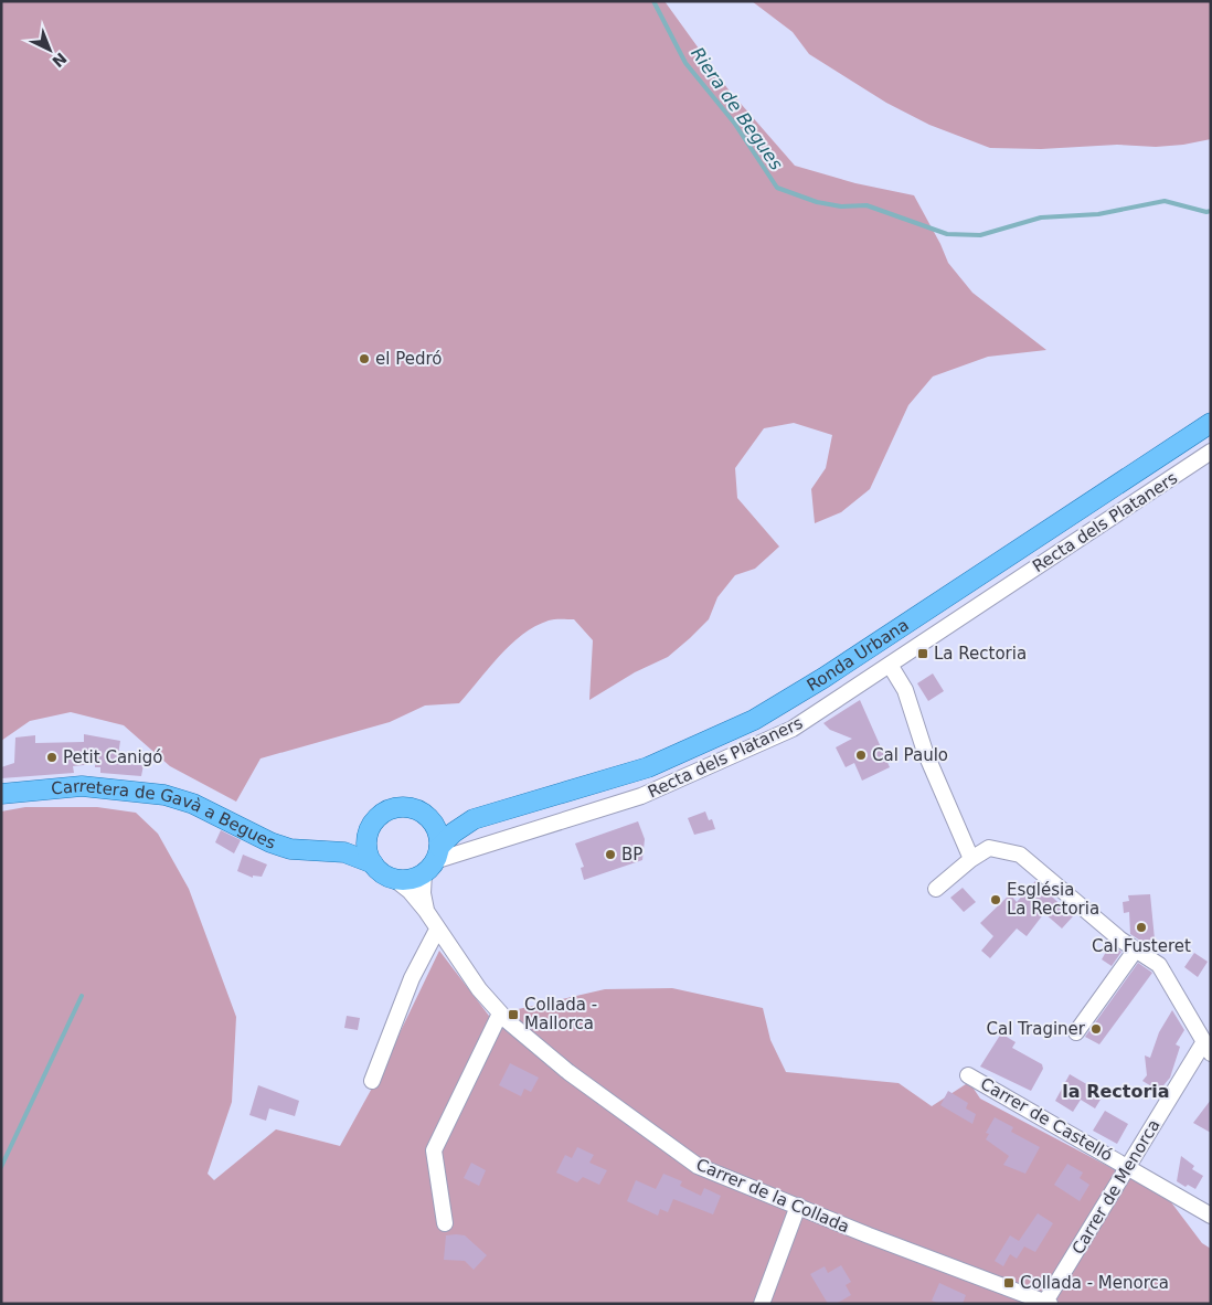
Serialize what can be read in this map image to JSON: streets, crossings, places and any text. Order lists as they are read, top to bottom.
{
  "streets": {
    "main road": ["Ronda Urbana", "Carretera de Gavà a Begues"],
    "street": [
      "Recta dels Plataners",
      "Carrer de Castelló",
      "Carrer de Menorca",
      "Carrer de la Collada"
    ]
  },
  "crossings": [
    ["Recta dels Plataners", "Ronda Urbana"],
    ["Recta dels Plataners", "Carretera de Gavà a Begues"],
    ["Ronda Urbana", "Carretera de Gavà a Begues"],
    ["Carrer de Castelló", "Carrer de Menorca"],
    ["Carrer de Menorca", "Carrer de la Collada"]
  ],
  "districts": ["la Rectoria"],
  "water": ["Riera de Begues"],
  "places": {
    "other": [
      "el Pedró",
      "Cal Paulo",
      "Petit Canigó",
      "BP",
      "Església La Rectoria",
      "Cal Fusteret",
      "Cal Traginer"
    ],
    "transit": ["La Rectoria", "Collada - Mallorca", "Collada - Menorca"]
  },
  "north": "bottom right"
}
